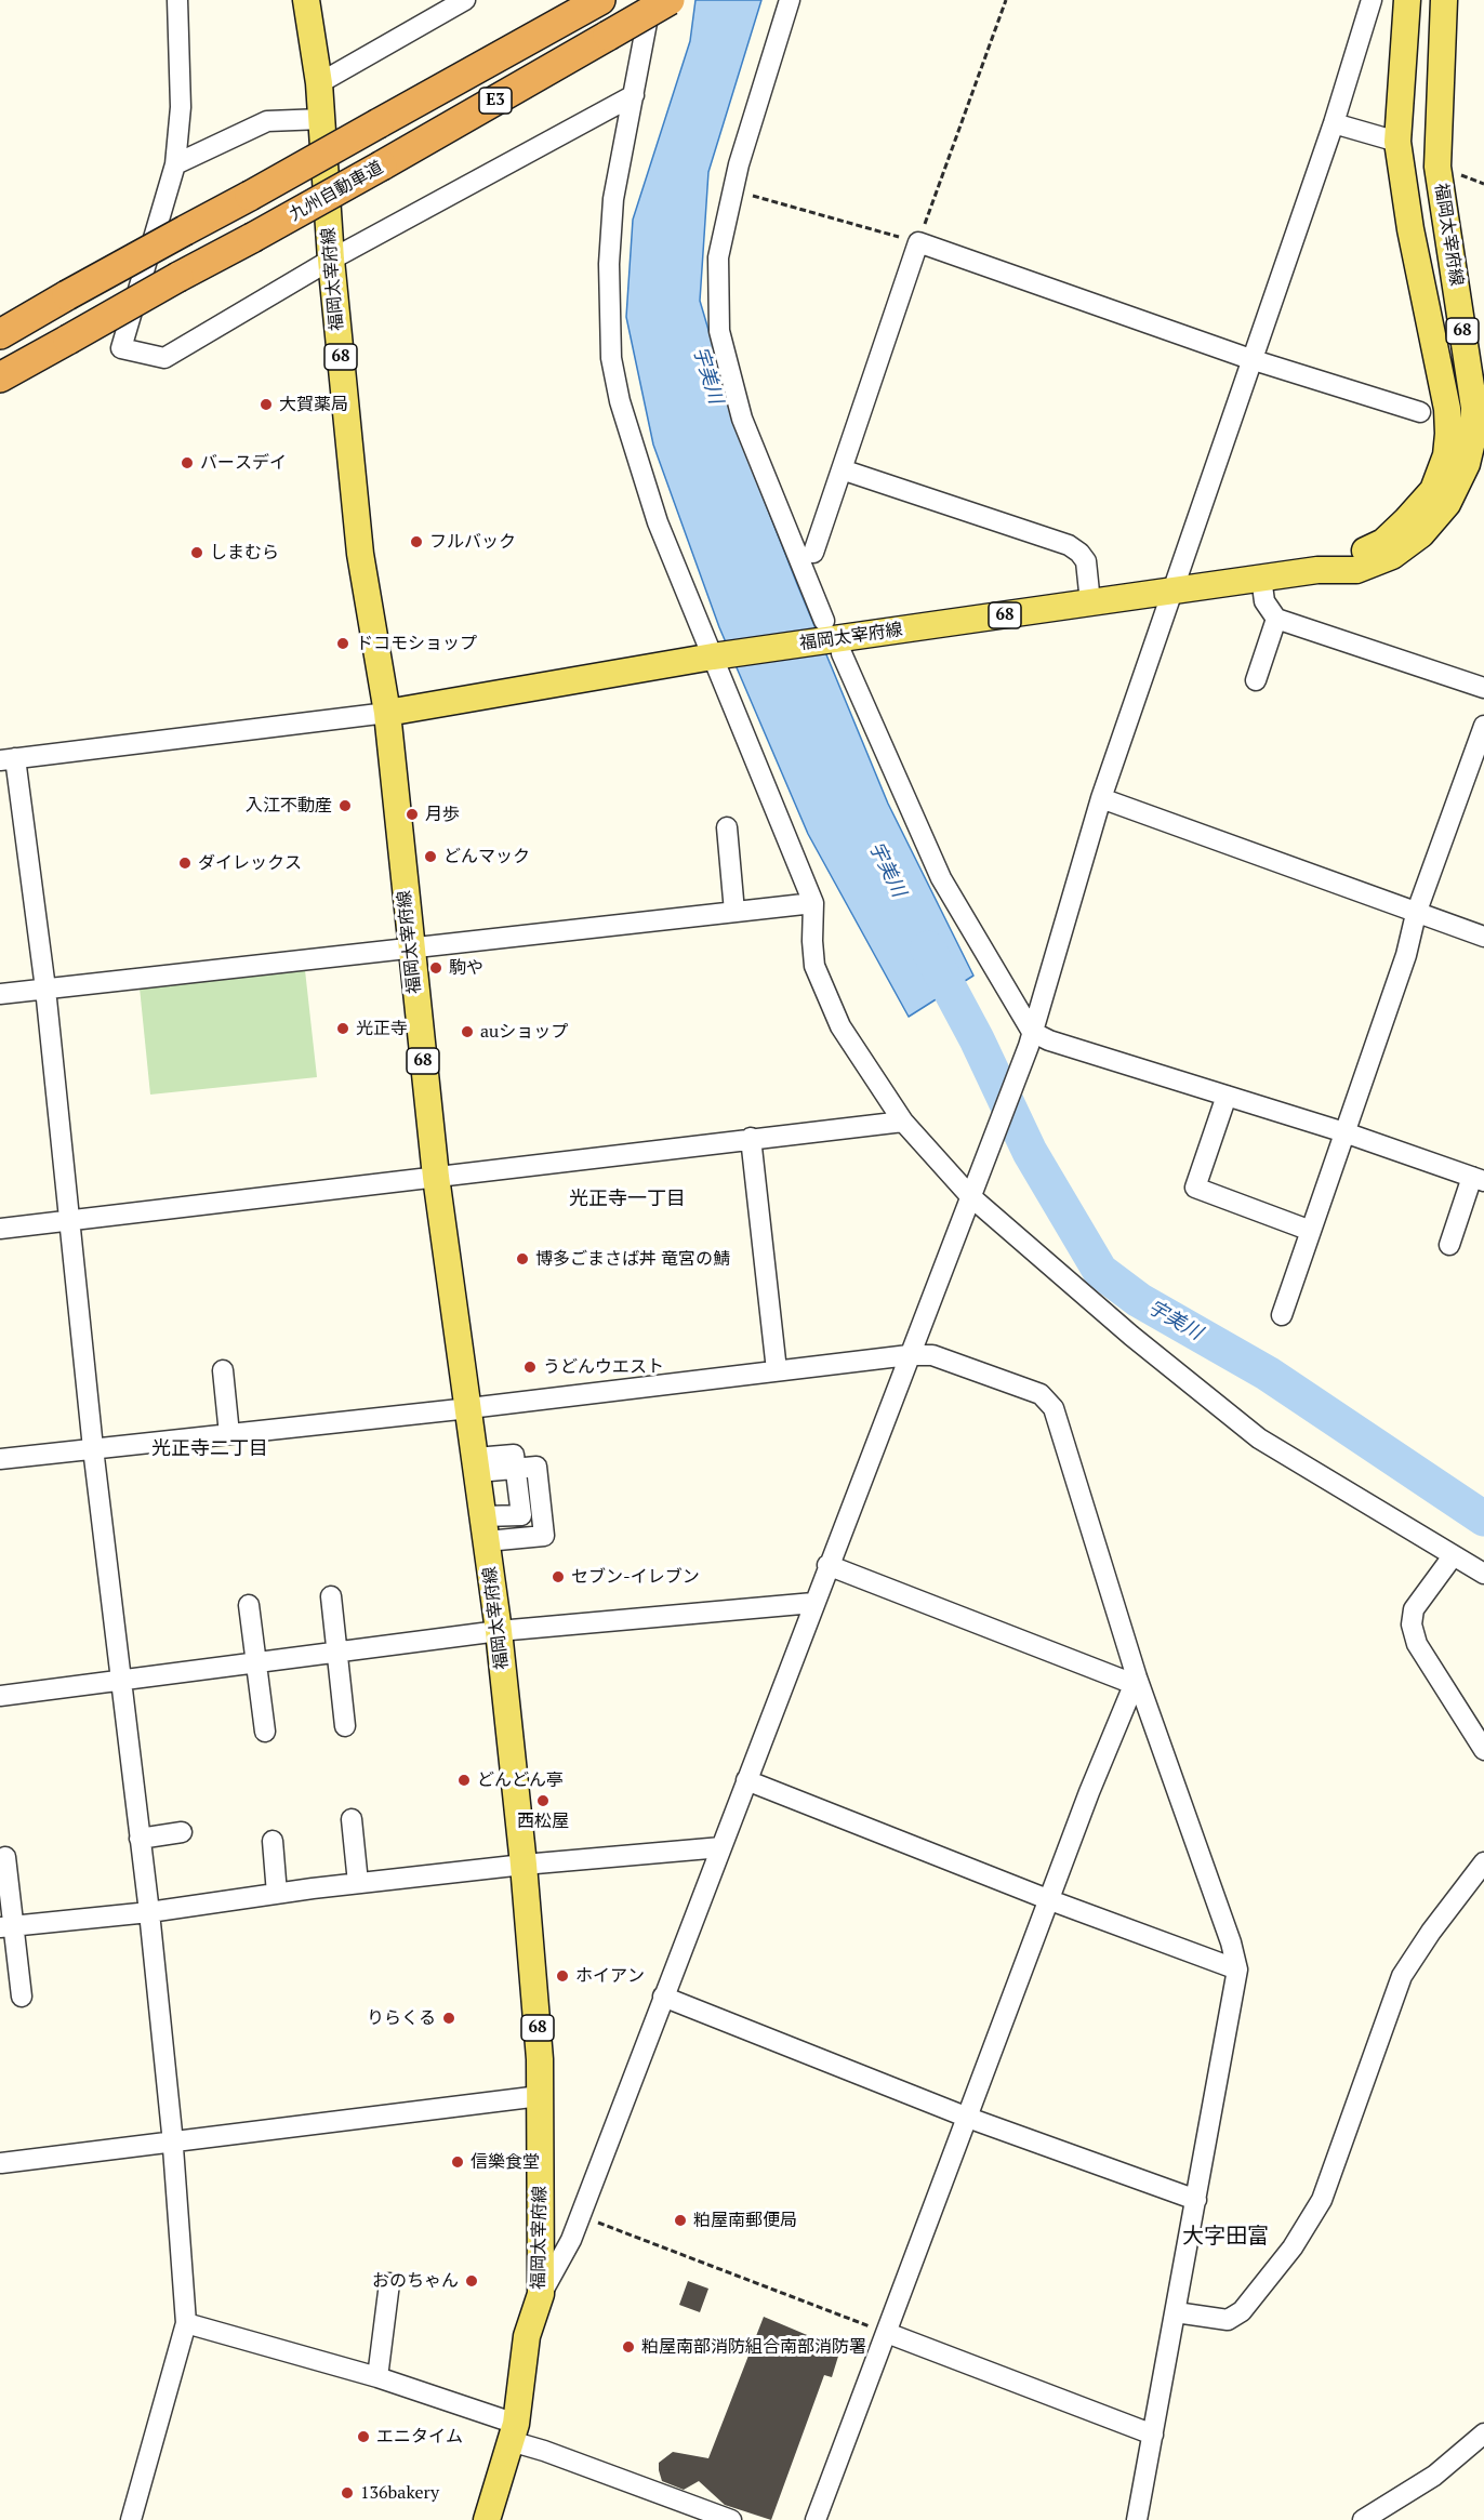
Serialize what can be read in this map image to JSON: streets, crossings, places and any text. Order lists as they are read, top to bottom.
{
  "streets": {
    "highway": ["E3", "九州自動車道"],
    "main road": ["福岡太宰府線", "68"]
  },
  "districts": ["光正寺一丁目", "光正寺二丁目", "大字田富"],
  "water": ["宇美川"],
  "places": [
    "大賀薬局",
    "バースデイ",
    "フルバック",
    "しまむら",
    "ドコモショップ",
    "入江不動産",
    "月歩",
    "どんマック",
    "ダイレックス",
    "駒や",
    "光正寺",
    "auショップ",
    "博多ごまさば丼 竜宮の鯖",
    "うどんウエスト",
    "セブン-イレブン",
    "どんどん亭",
    "西松屋",
    "ホイアン",
    "りらくる",
    "信樂食堂",
    "粕屋南郵便局",
    "おのちゃん",
    "粕屋南部消防組合南部消防署",
    "エニタイム",
    "136bakery"
  ]
}
